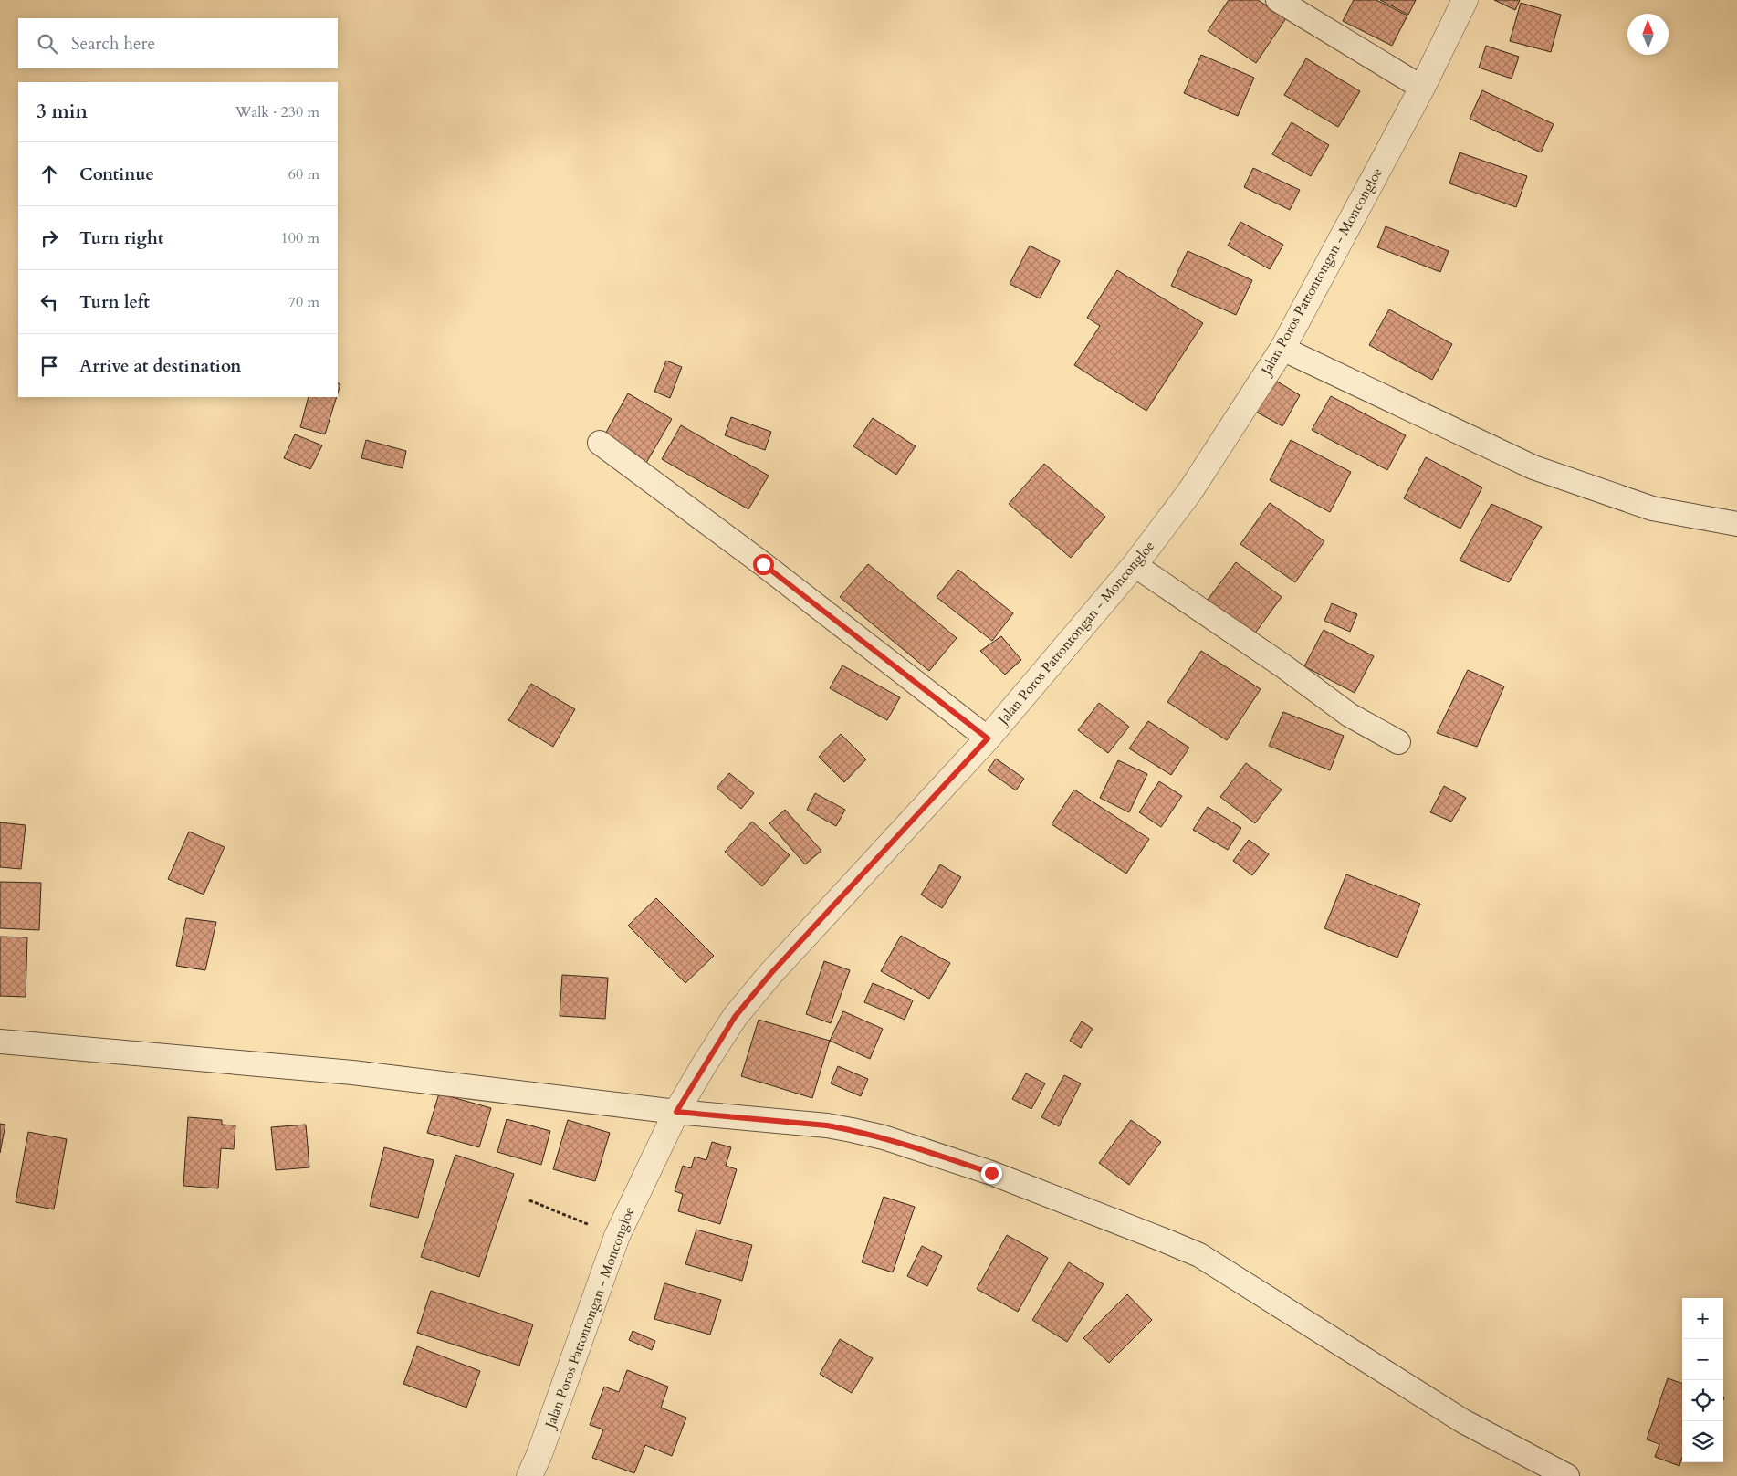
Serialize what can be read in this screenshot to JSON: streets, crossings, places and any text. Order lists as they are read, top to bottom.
{
  "streets": {
    "street": ["Jalan Poros Pattontongan - Moncongloe"]
  },
  "north": "top",
  "page": {
    "search": "Search here",
    "heading": ["3 min", "Walk · 230 m"],
    "list": [
      ["Continue", "60 m"],
      ["Turn right", "100 m"],
      ["Turn left", "70 m"],
      "Arrive at destination"
    ],
    "map_buttons": ["+", "−"]
  }
}
